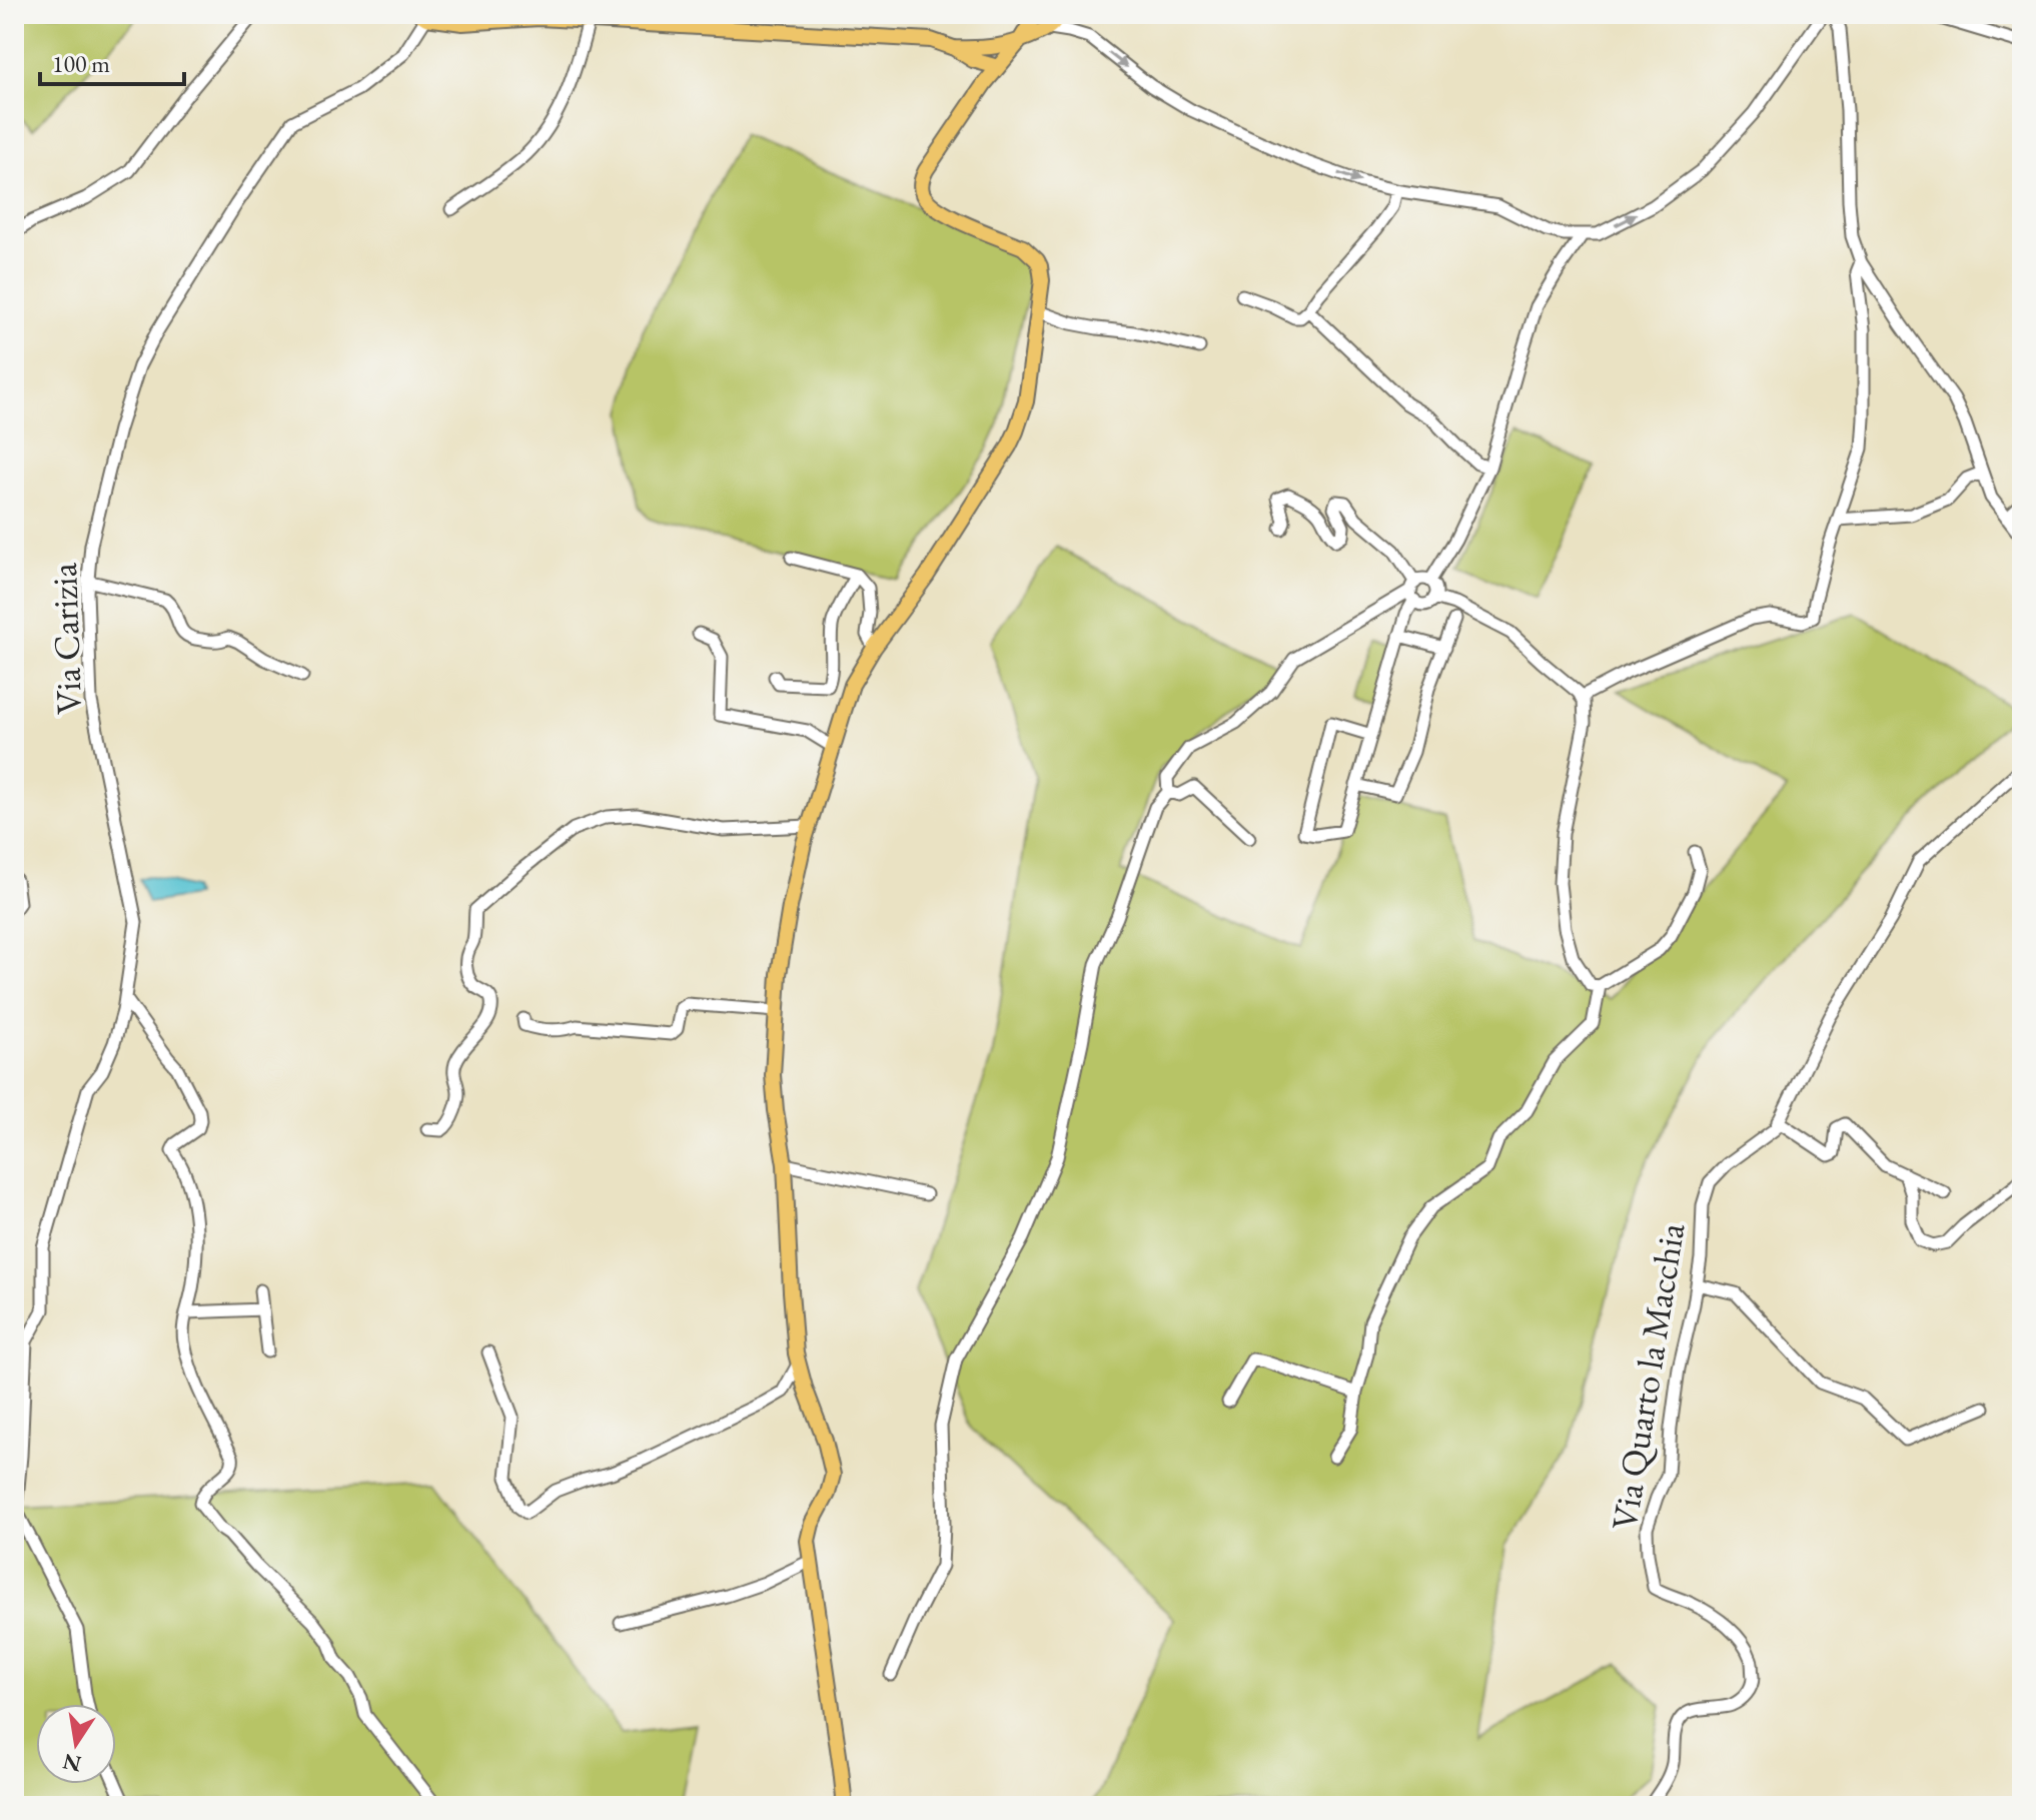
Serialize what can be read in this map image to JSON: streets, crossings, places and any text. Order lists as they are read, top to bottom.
{
  "streets": {
    "street": ["Via Carizia", "Via Quarto la Macchia"]
  },
  "scale_bar": "100 m",
  "north": "bottom"
}
